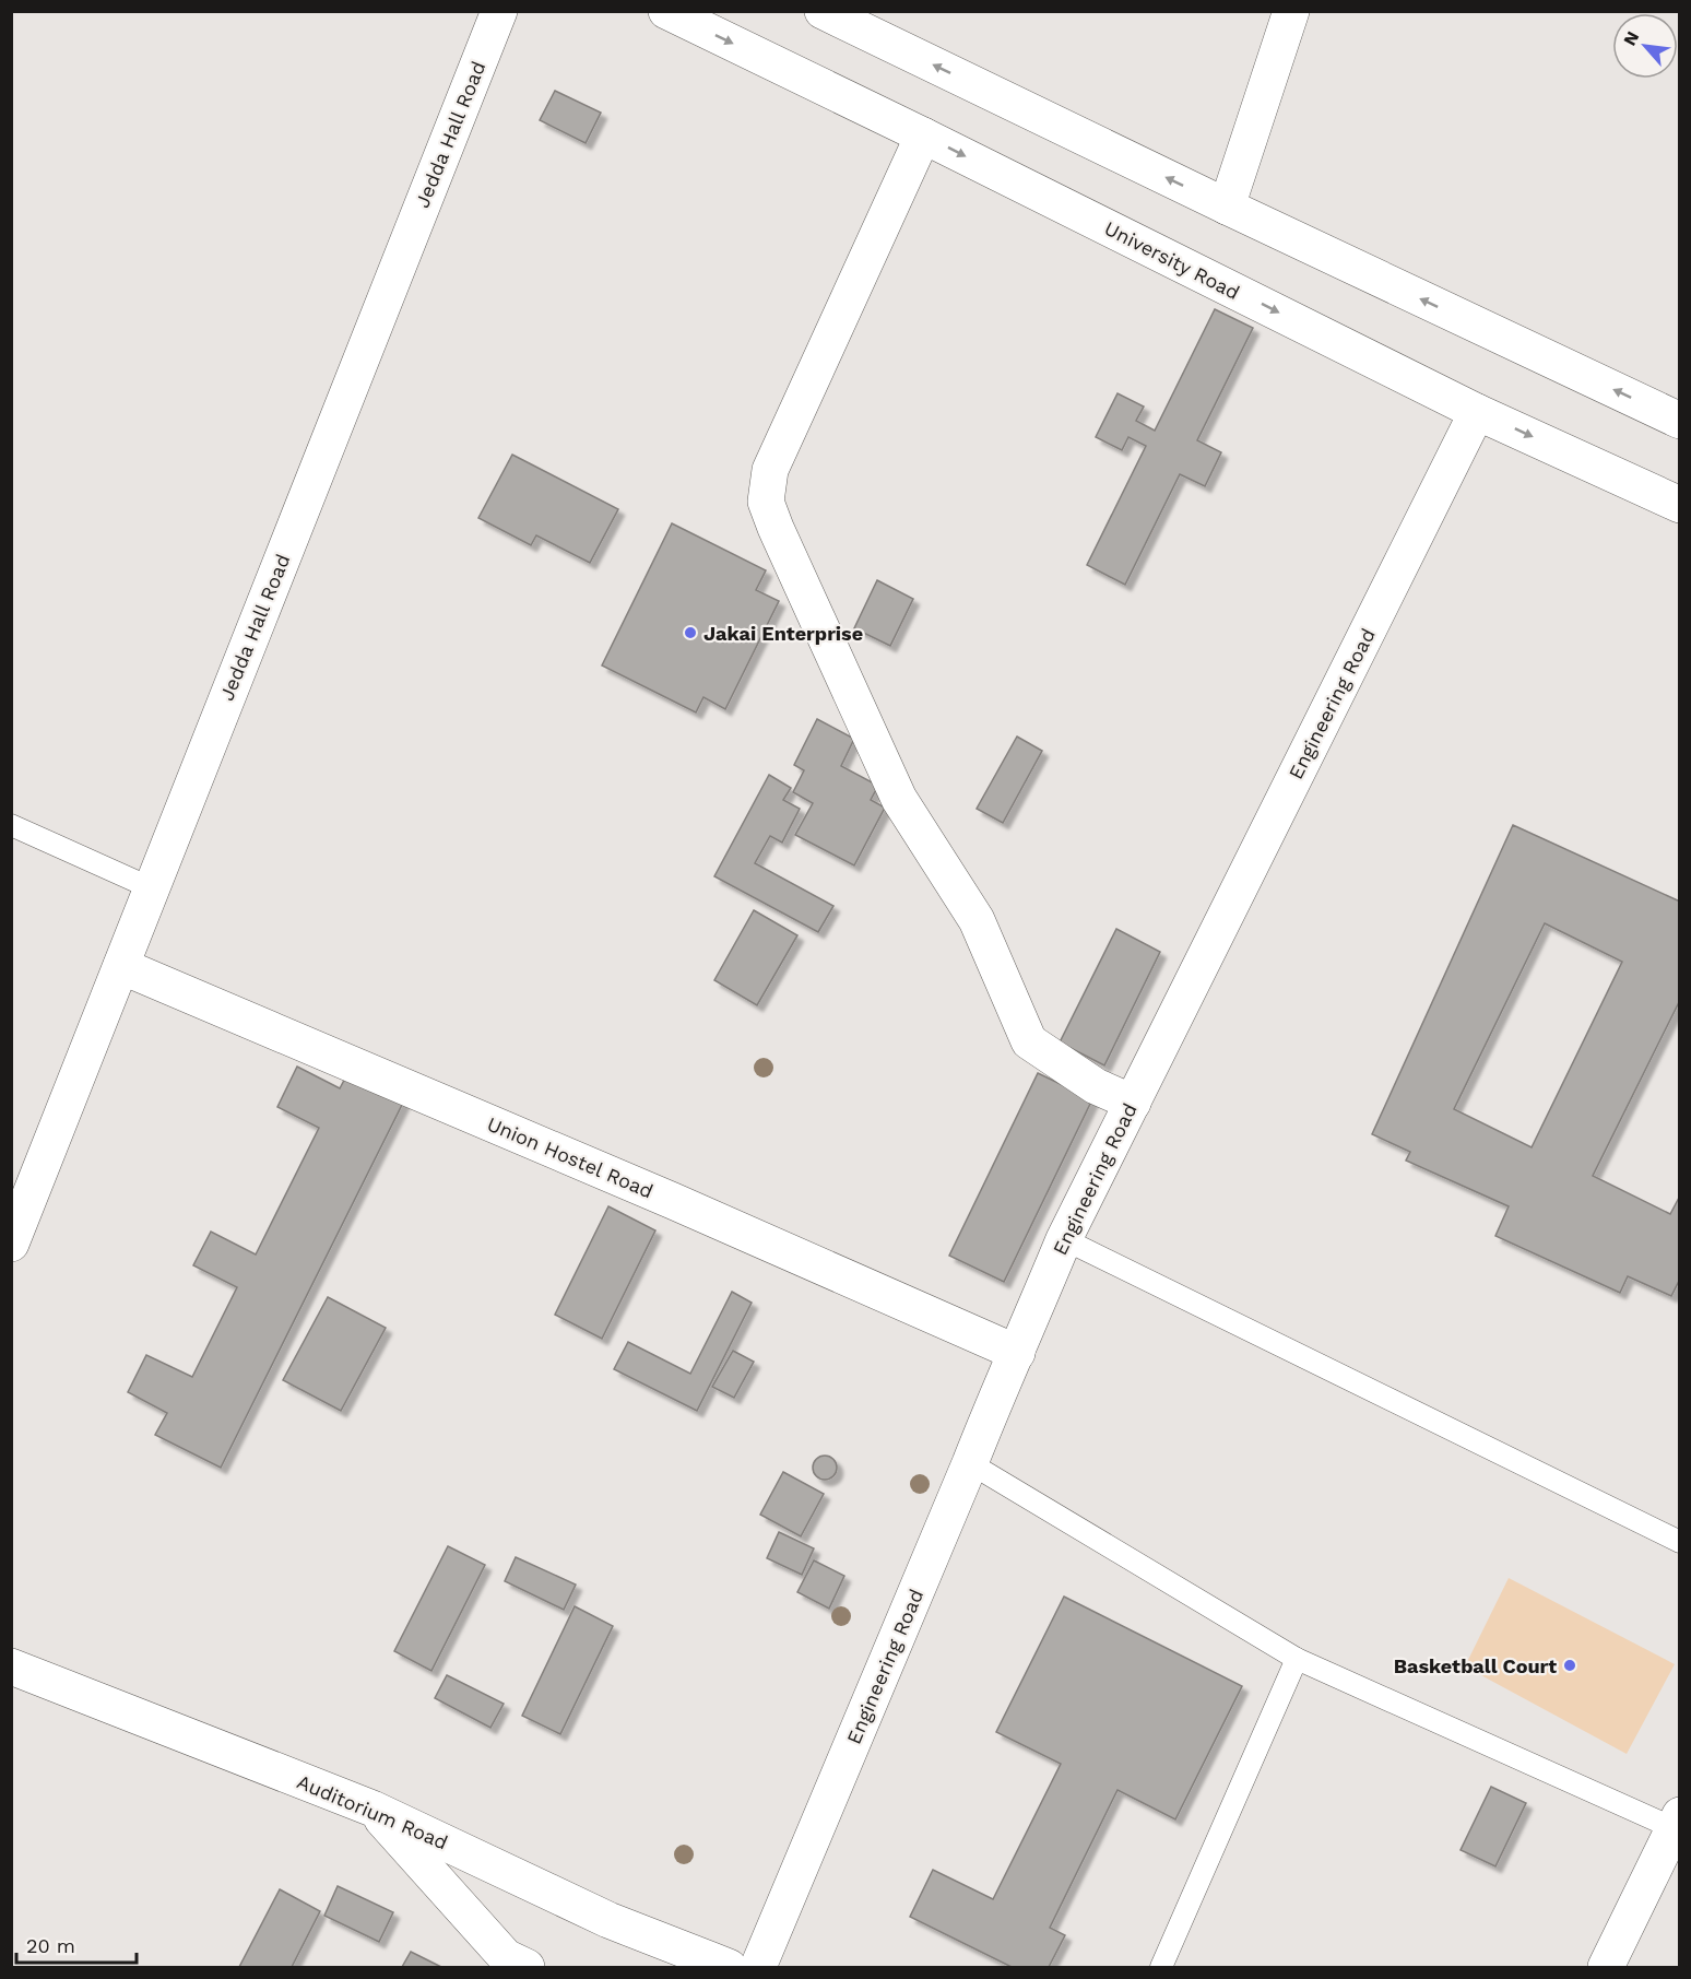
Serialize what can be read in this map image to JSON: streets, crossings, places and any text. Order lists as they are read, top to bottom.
{
  "streets": {
    "street": [
      "Jedda Hall Road",
      "University Road",
      "Engineering Road",
      "Union Hostel Road",
      "Auditorium Road"
    ]
  },
  "crossings": [
    ["Jedda Hall Road", "Union Hostel Road"],
    ["University Road", "Engineering Road"],
    ["Engineering Road", "Union Hostel Road"]
  ],
  "places": ["Jakai Enterprise", "Basketball Court"],
  "scale_bar": "20 m",
  "north": "top left"
}
